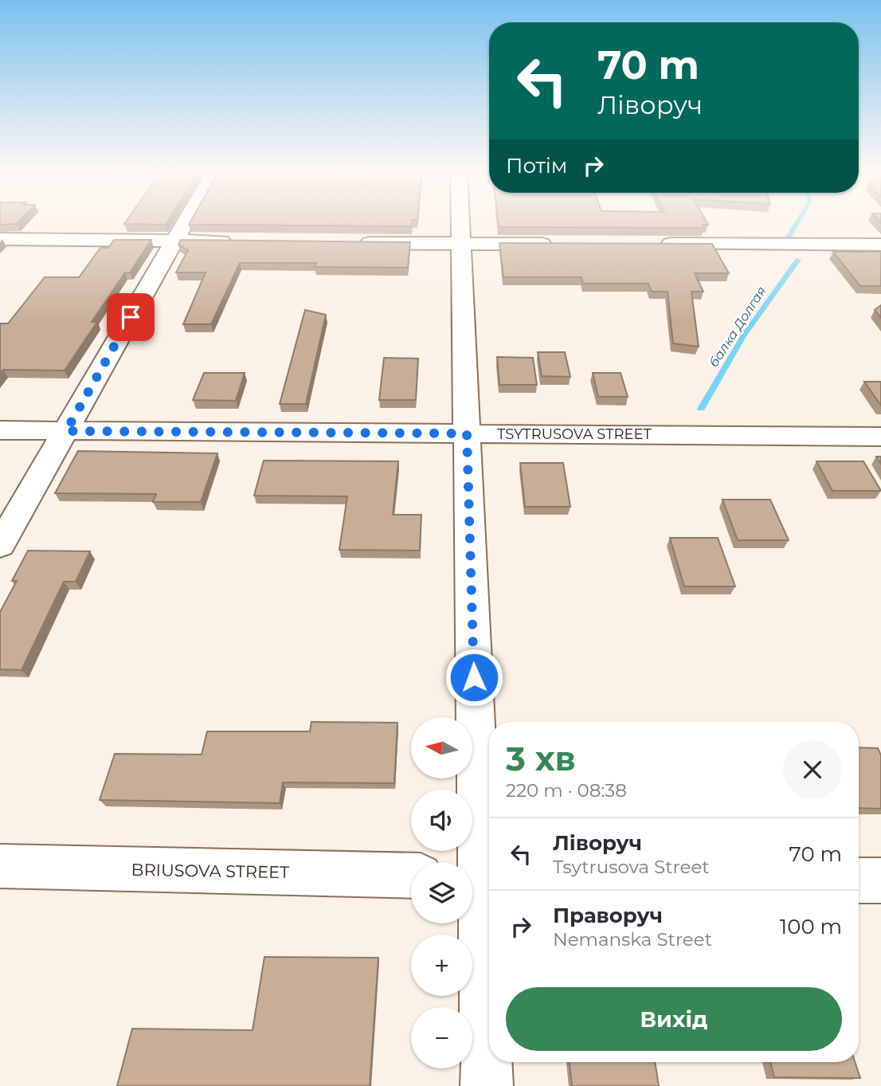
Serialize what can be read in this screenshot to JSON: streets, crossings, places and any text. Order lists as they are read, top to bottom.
{
  "streets": {
    "street": ["TSYTRUSOVA STREET", "BRIUSOVA STREET"]
  },
  "water": ["балка Долгая"],
  "north": "left",
  "page": {
    "turn": ["70 m", "Ліворуч"],
    "then": "Потім",
    "map_buttons": ["+", "−"],
    "heading": ["3 хв", "220 m · 08:38"],
    "list": [
      {
        "name": "Ліворуч",
        "note": "Tsytrusova Street",
        "value": "70 m"
      },
      {
        "name": "Праворуч",
        "note": "Nemanska Street",
        "value": "100 m"
      }
    ],
    "buttons": "Вихід"
  }
}
